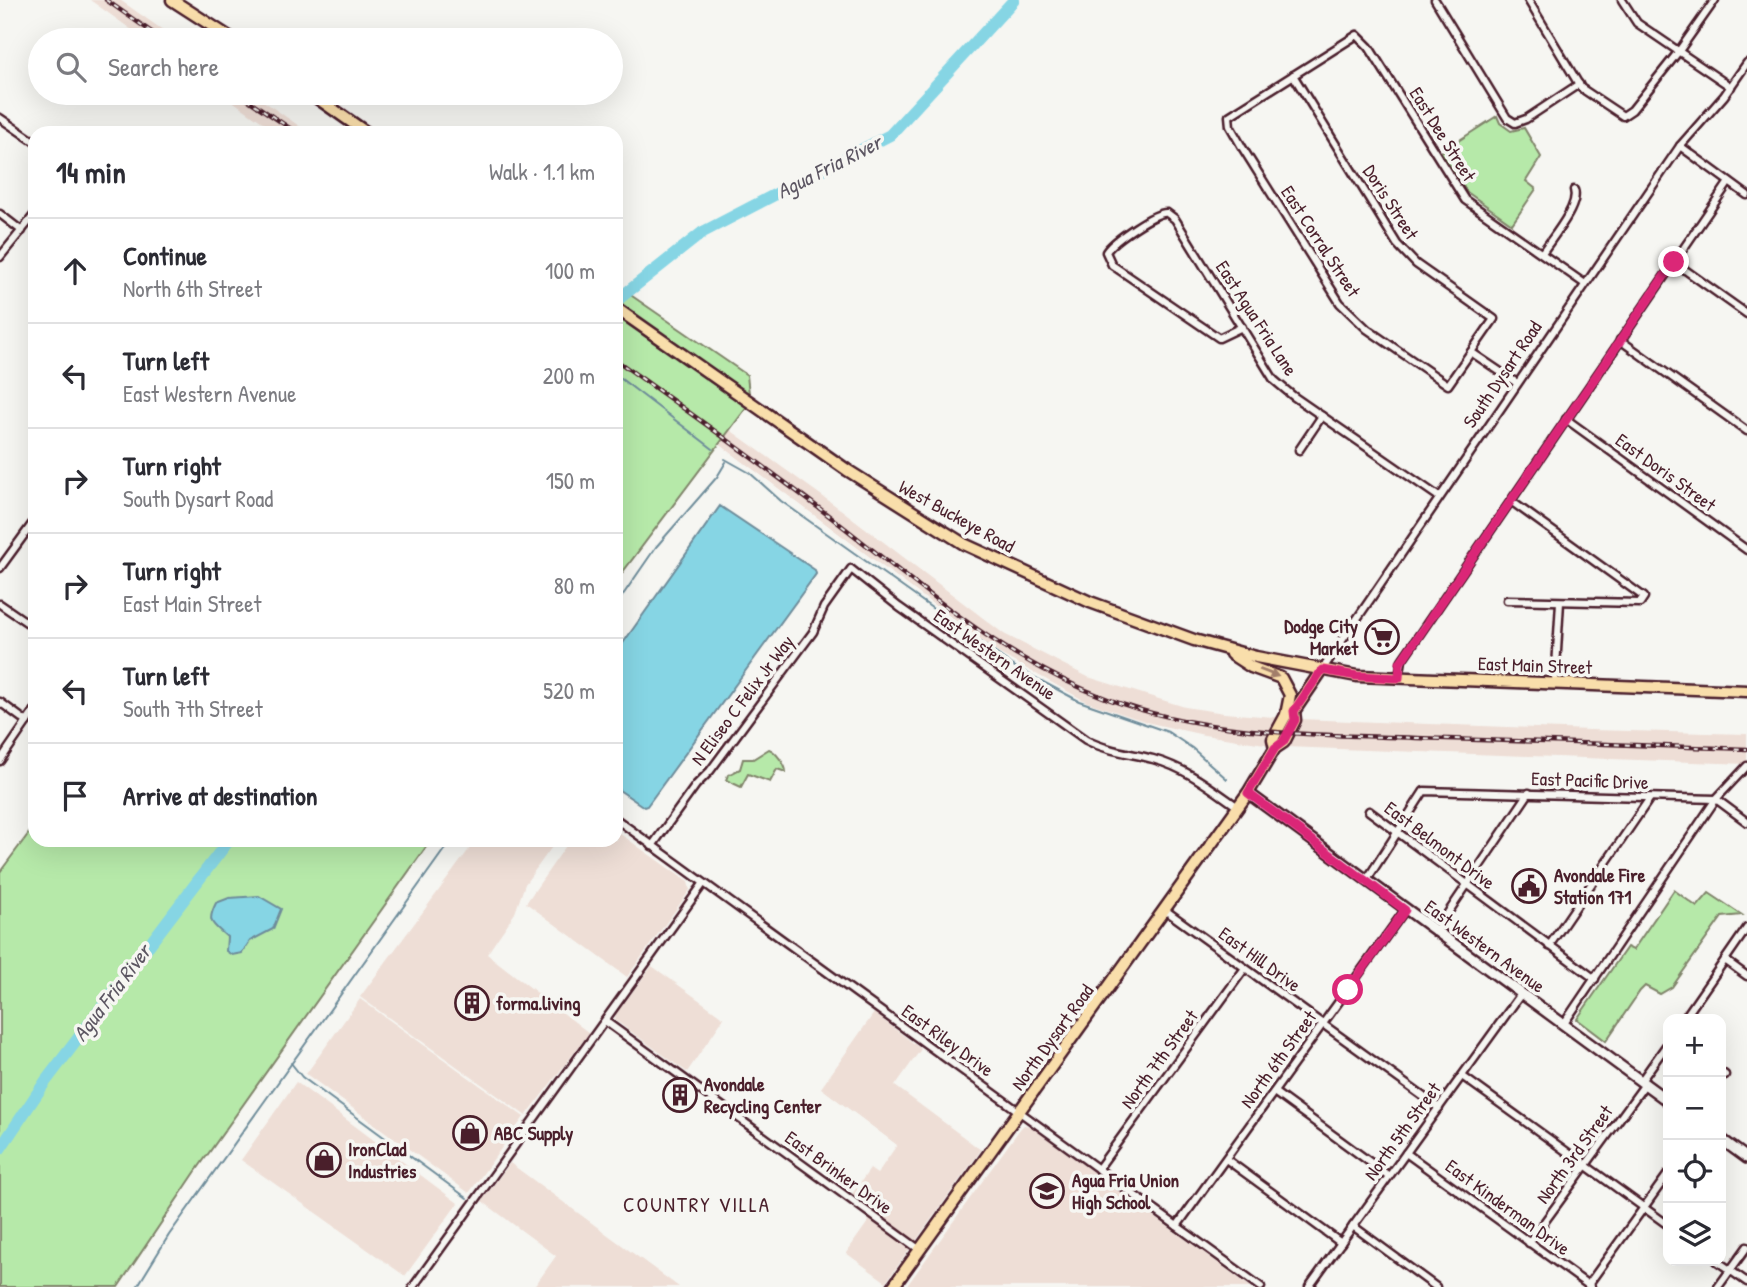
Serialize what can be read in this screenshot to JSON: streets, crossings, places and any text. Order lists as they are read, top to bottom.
{
  "streets": {
    "main road": [
      "South Dysart Road",
      "West Buckeye Road",
      "East Western Avenue",
      "East Main Street",
      "North Dysart Road"
    ],
    "street": [
      "East Dee Street",
      "Doris Street",
      "East Corral Street",
      "East Agua Fria Lane",
      "East Doris Street",
      "N Eliseo C Felix Jr Way",
      "East Pacific Drive",
      "East Belmont Drive",
      "East Hill Drive",
      "East Riley Drive",
      "North 7th Street",
      "North 6th Street",
      "North 5th Street",
      "North 3rd Street",
      "East Brinker Drive",
      "East Kinderman Drive"
    ]
  },
  "crossings": [
    ["East Dee Street", "Doris Street"],
    ["East Dee Street", "East Corral Street"],
    ["East Dee Street", "South Dysart Road"],
    ["Doris Street", "East Corral Street"],
    ["East Agua Fria Lane", "South Dysart Road"],
    ["South Dysart Road", "West Buckeye Road"],
    ["South Dysart Road", "East Western Avenue"],
    ["South Dysart Road", "East Main Street"],
    ["South Dysart Road", "North Dysart Road"],
    ["West Buckeye Road", "East Main Street"],
    ["East Western Avenue", "N Eliseo C Felix Jr Way"],
    ["East Western Avenue", "North Dysart Road"],
    ["East Western Avenue", "North 6th Street"],
    ["East Western Avenue", "North 5th Street"],
    ["East Western Avenue", "North 3rd Street"],
    ["N Eliseo C Felix Jr Way", "East Riley Drive"],
    ["East Pacific Drive", "East Belmont Drive"],
    ["East Hill Drive", "North Dysart Road"],
    ["East Hill Drive", "North 7th Street"],
    ["East Hill Drive", "North 6th Street"],
    ["East Hill Drive", "North 5th Street"],
    ["North Dysart Road", "East Riley Drive"],
    ["North Dysart Road", "East Brinker Drive"],
    ["East Riley Drive", "North 7th Street"],
    ["East Riley Drive", "North 6th Street"],
    ["North 5th Street", "East Kinderman Drive"],
    ["North 3rd Street", "East Kinderman Drive"]
  ],
  "districts": ["COUNTRY VILLA"],
  "water": ["Agua Fria River"],
  "places": {
    "supermarket": ["Dodge City Market"],
    "public building": ["Avondale Fire Station 171"],
    "building": ["forma.living", "Avondale Recycling Center"],
    "shop": ["ABC Supply", "IronClad Industries"],
    "school or university": ["Agua Fria Union High School"]
  },
  "page": {
    "search": "Search here",
    "heading": ["14 min", "Walk · 1.1 km"],
    "list": [
      ["Continue", "North 6th Street", "100 m"],
      ["Turn left", "East Western Avenue", "200 m"],
      ["Turn right", "South Dysart Road", "150 m"],
      ["Turn right", "East Main Street", "80 m"],
      ["Turn left", "South 7th Street", "520 m"],
      "Arrive at destination"
    ],
    "map_buttons": ["+", "−"]
  }
}
